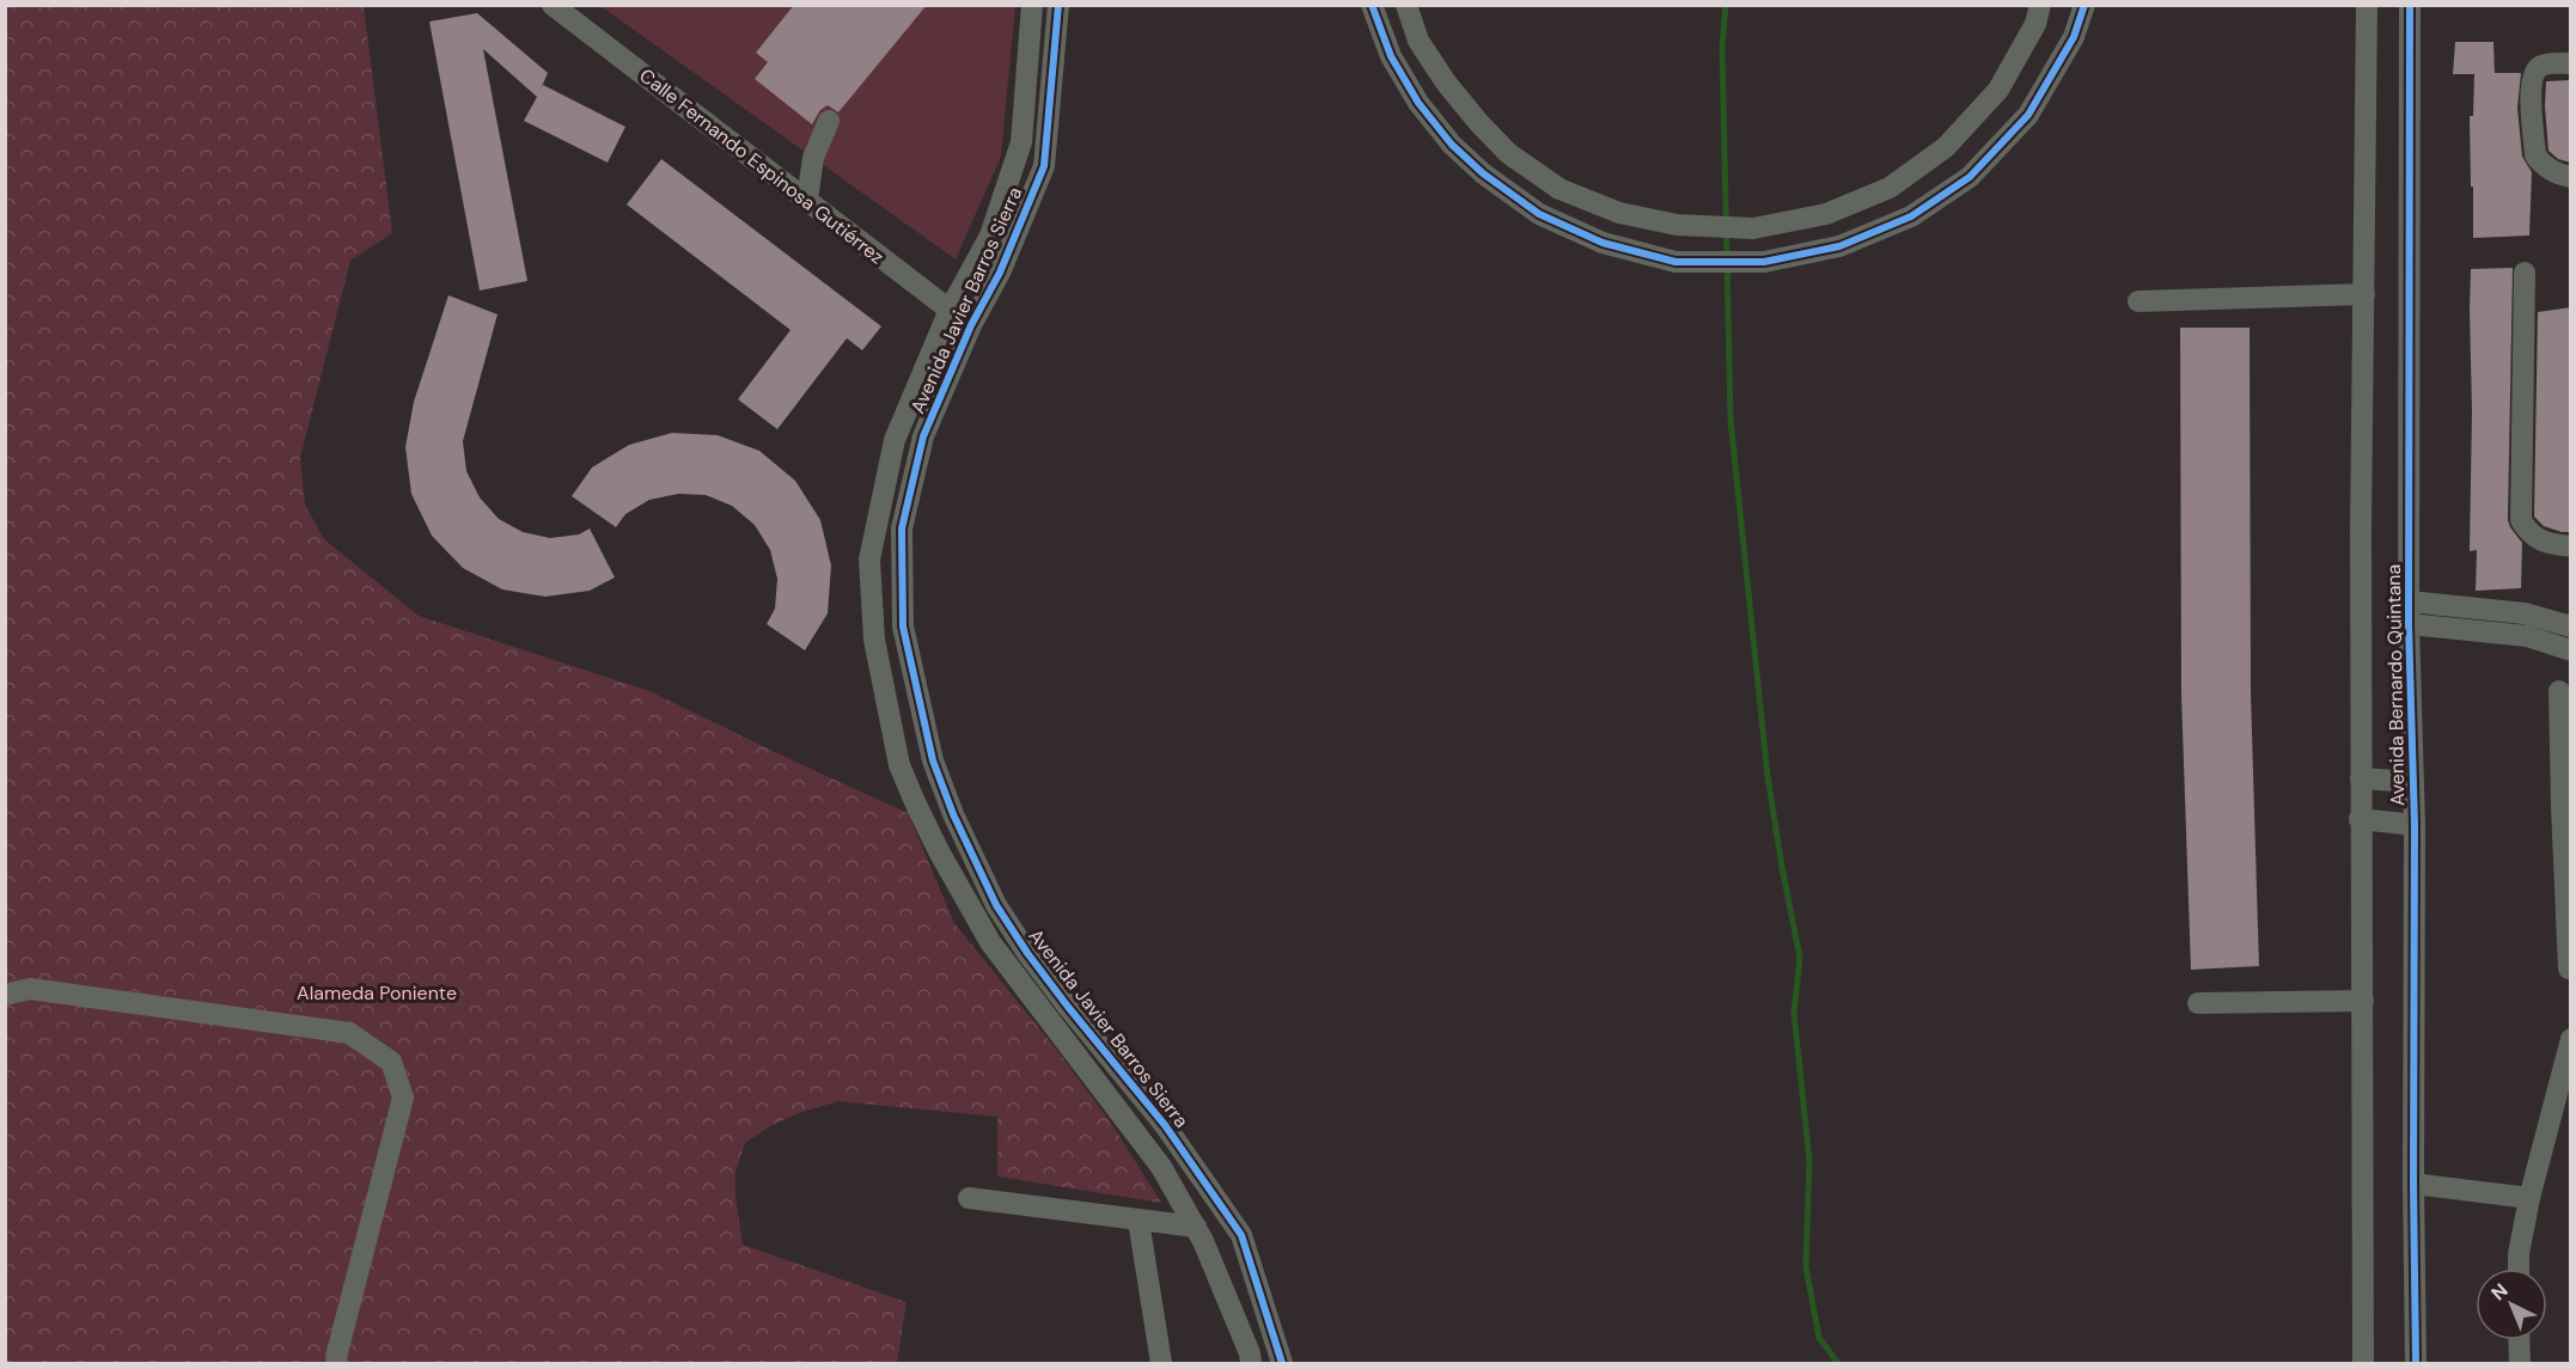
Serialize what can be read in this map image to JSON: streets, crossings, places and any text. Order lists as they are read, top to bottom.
{
  "streets": {
    "street": ["Calle Fernando Espinosa Gutiérrez", "Avenida Javier Barros Sierra", "Avenida Bernardo Quintana"]
  },
  "crossings": [
    ["Calle Fernando Espinosa Gutiérrez", "Avenida Javier Barros Sierra"]
  ],
  "parks": ["Alameda Poniente"],
  "north": "top left"
}
